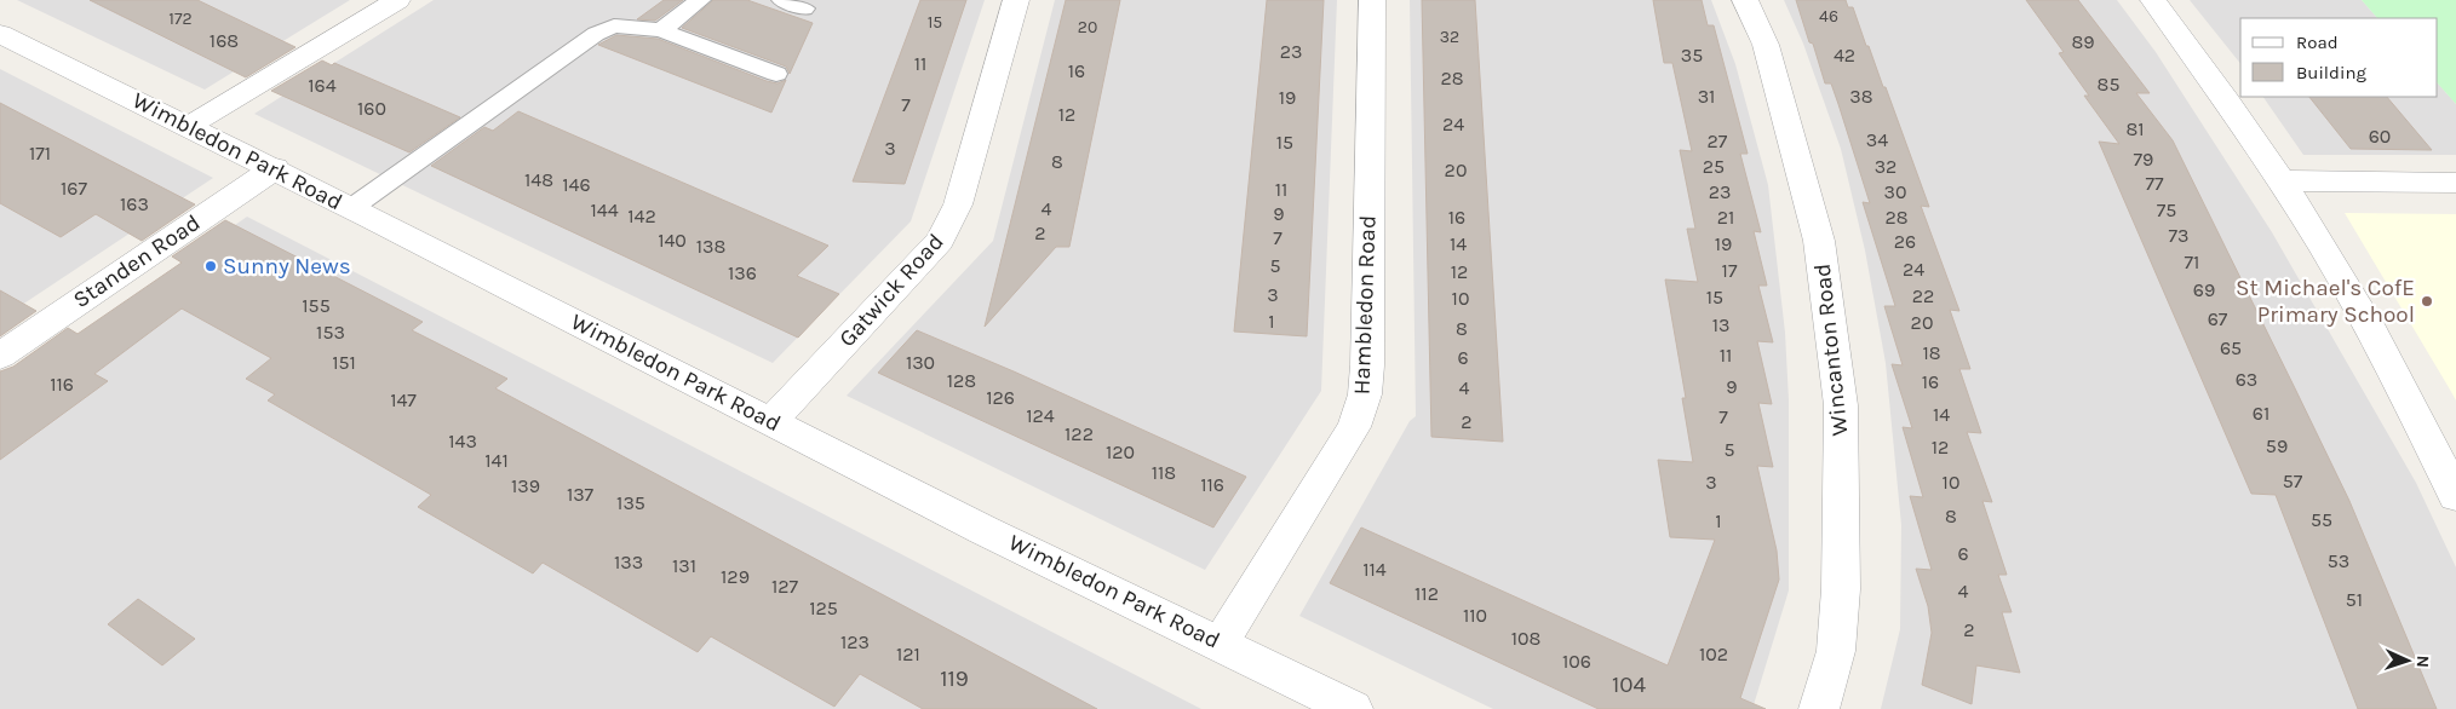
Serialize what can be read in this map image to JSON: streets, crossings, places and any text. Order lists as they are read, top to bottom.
{
  "streets": {
    "street": [
      "Wimbledon Park Road",
      "Standen Road",
      "Gatwick Road",
      "Hambledon Road",
      "Wincanton Road"
    ]
  },
  "crossings": [
    ["Wimbledon Park Road", "Standen Road"],
    ["Wimbledon Park Road", "Gatwick Road"],
    ["Wimbledon Park Road", "Hambledon Road"]
  ],
  "places": ["Sunny News", "St Michael's CofE Primary School"],
  "house_numbers": [
    "46",
    "172",
    "15",
    "20",
    "32",
    "168",
    "89",
    "23",
    "35",
    "42",
    "11",
    "16",
    "28",
    "85",
    "164",
    "31",
    "38",
    "19",
    "7",
    "160",
    "12",
    "24",
    "81",
    "60",
    "34",
    "27",
    "15",
    "3",
    "171",
    "79",
    "8",
    "25",
    "32",
    "20",
    "148",
    "77",
    "146",
    "167",
    "11",
    "23",
    "30",
    "163",
    "4",
    "144",
    "75",
    "9",
    "142",
    "16",
    "21",
    "28",
    "2",
    "73",
    "7",
    "140",
    "26",
    "14",
    "19",
    "138",
    "71",
    "5",
    "24",
    "17",
    "12",
    "136",
    "69",
    "3",
    "22",
    "15",
    "10",
    "155",
    "67",
    "1",
    "20",
    "13",
    "8",
    "153",
    "65",
    "18",
    "11",
    "6",
    "151",
    "130",
    "63",
    "128",
    "16",
    "116",
    "9",
    "4",
    "126",
    "147",
    "61",
    "14",
    "124",
    "7",
    "2",
    "122",
    "143",
    "59",
    "12",
    "5",
    "120",
    "141",
    "118",
    "57",
    "3",
    "10",
    "116",
    "139",
    "137",
    "135",
    "8",
    "55",
    "1",
    "6",
    "53",
    "133",
    "131",
    "114",
    "129",
    "127",
    "4",
    "112",
    "51",
    "125",
    "110",
    "2",
    "108",
    "123",
    "121",
    "102",
    "106",
    "119",
    "104"
  ],
  "legend": ["Road", "Building"],
  "north": "right"
}
